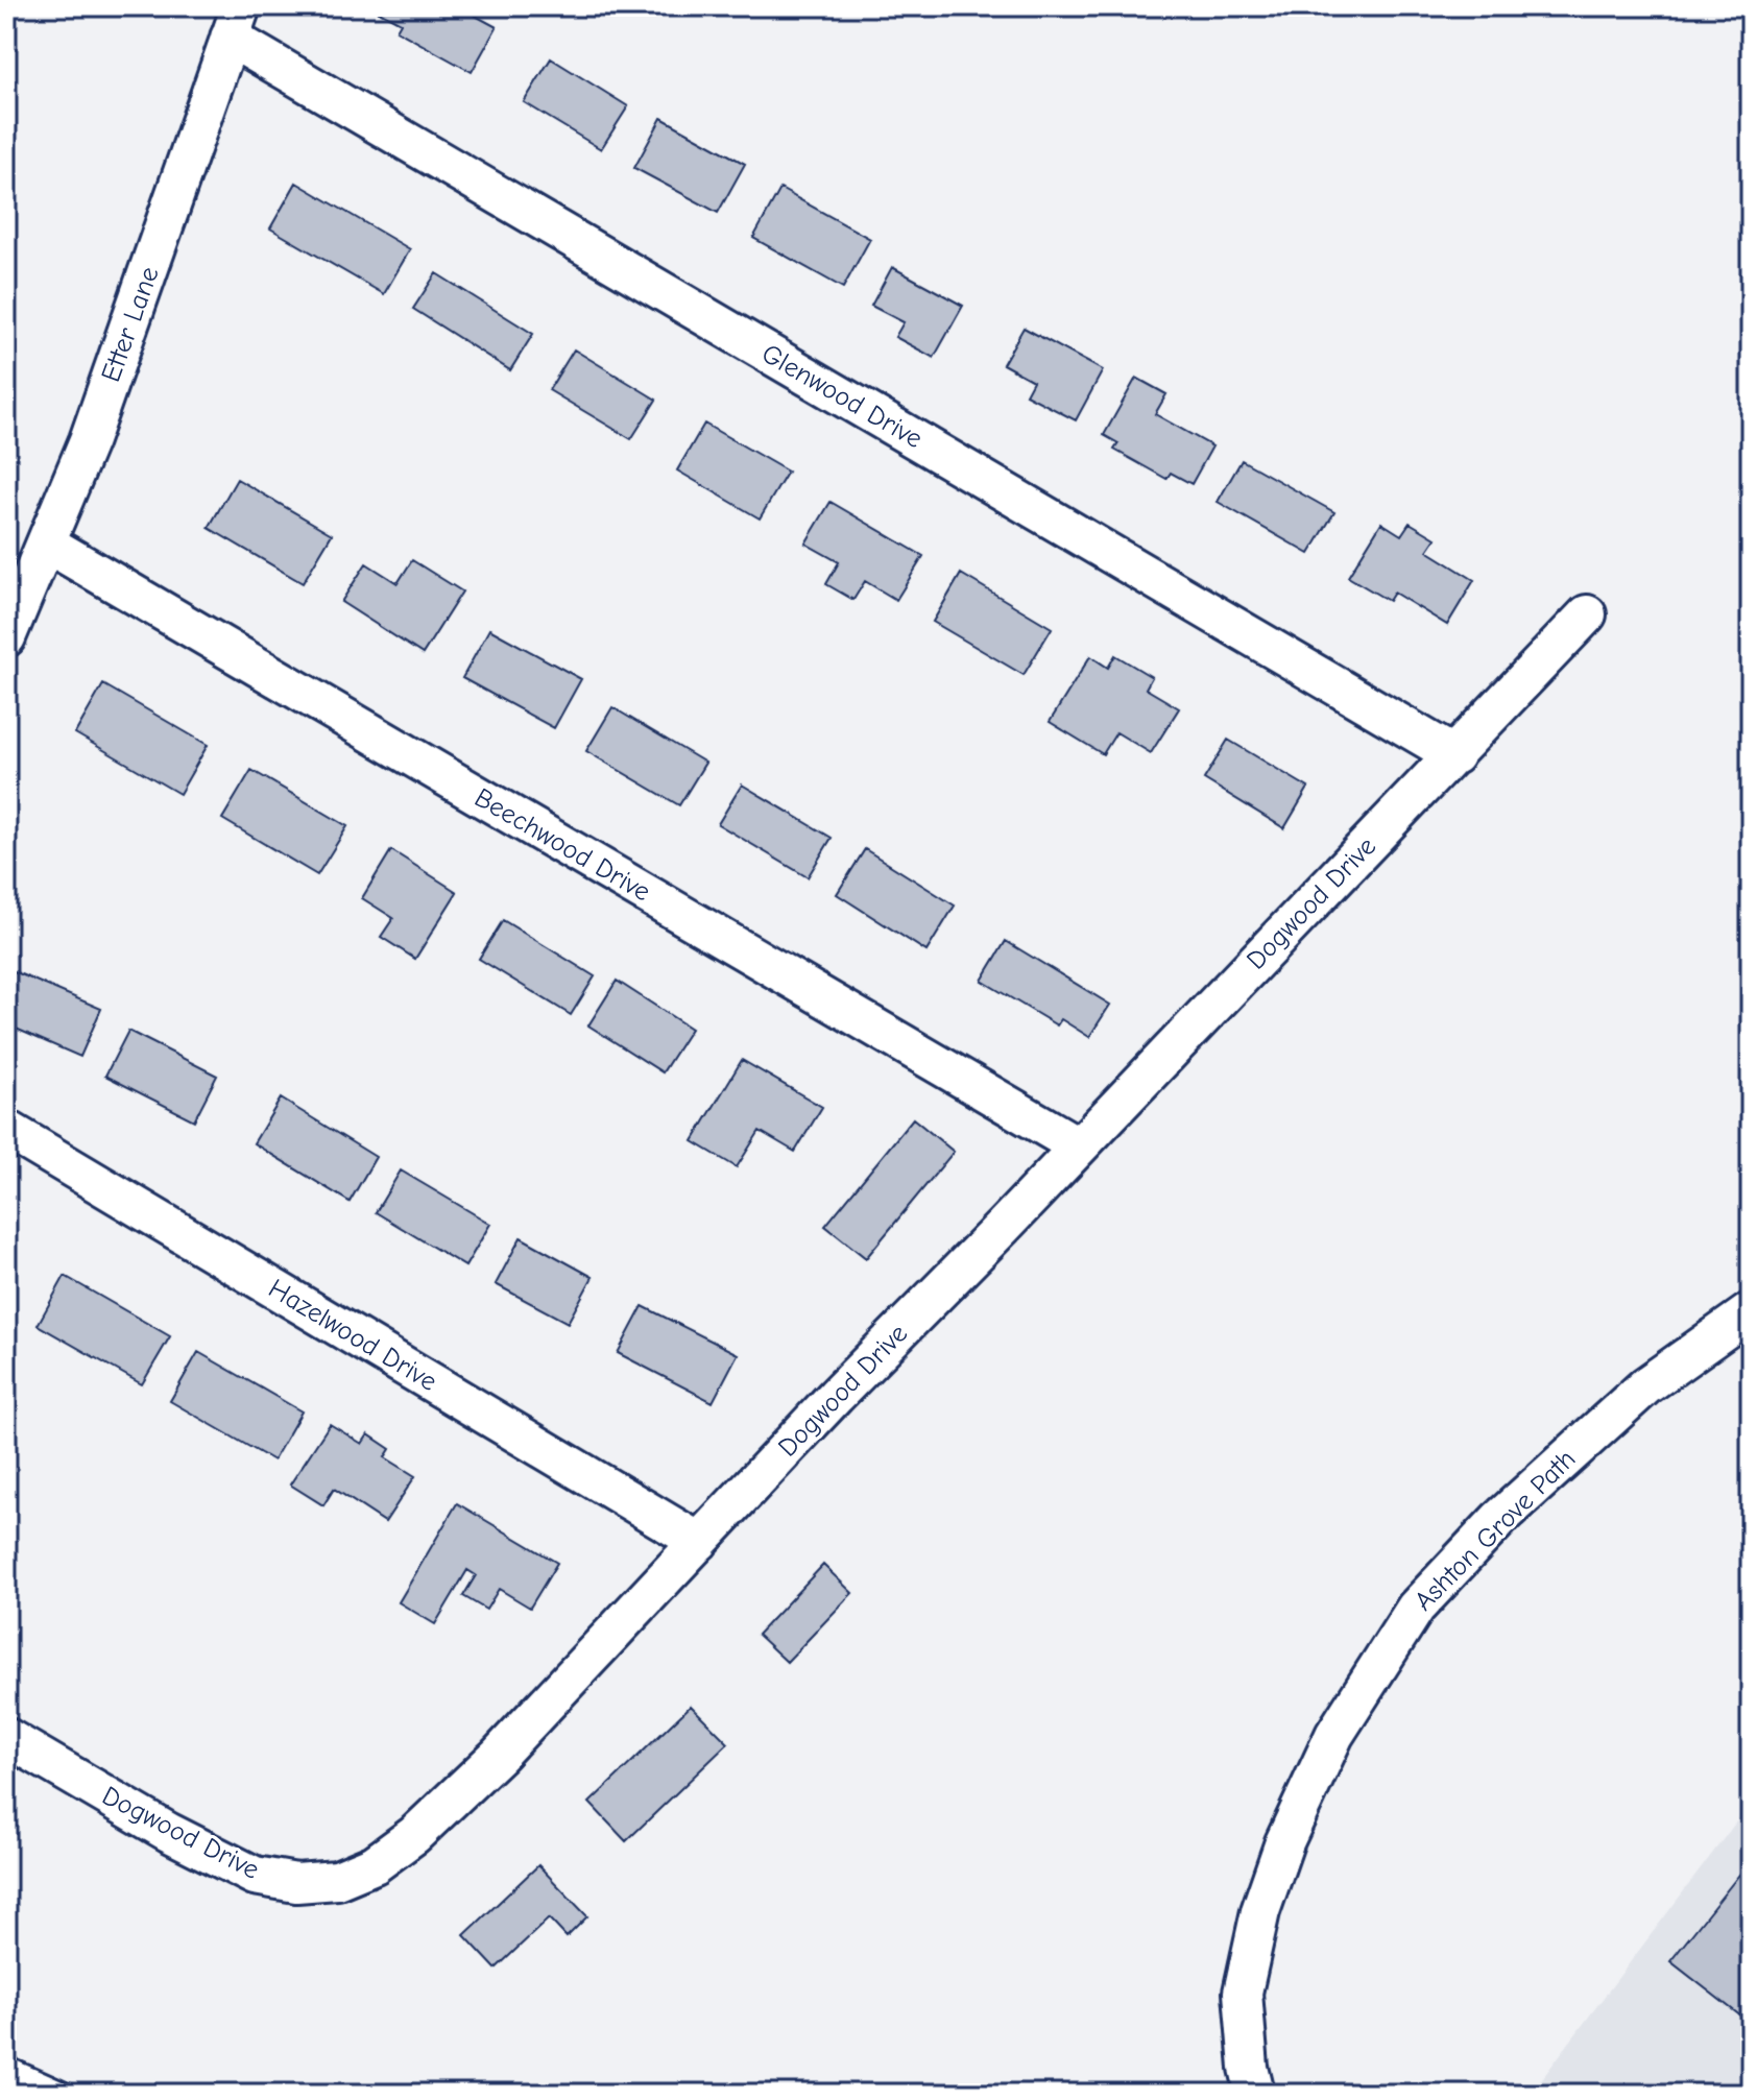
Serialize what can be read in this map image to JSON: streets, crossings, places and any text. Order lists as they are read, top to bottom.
{
  "streets": {
    "street": [
      "Etter Lane",
      "Glenwood Drive",
      "Beechwood Drive",
      "Dogwood Drive",
      "Hazelwood Drive",
      "Ashton Grove Path"
    ]
  },
  "crossings": [
    ["Etter Lane", "Glenwood Drive"],
    ["Etter Lane", "Beechwood Drive"],
    ["Glenwood Drive", "Dogwood Drive"],
    ["Beechwood Drive", "Dogwood Drive"],
    ["Dogwood Drive", "Hazelwood Drive"]
  ]
}
